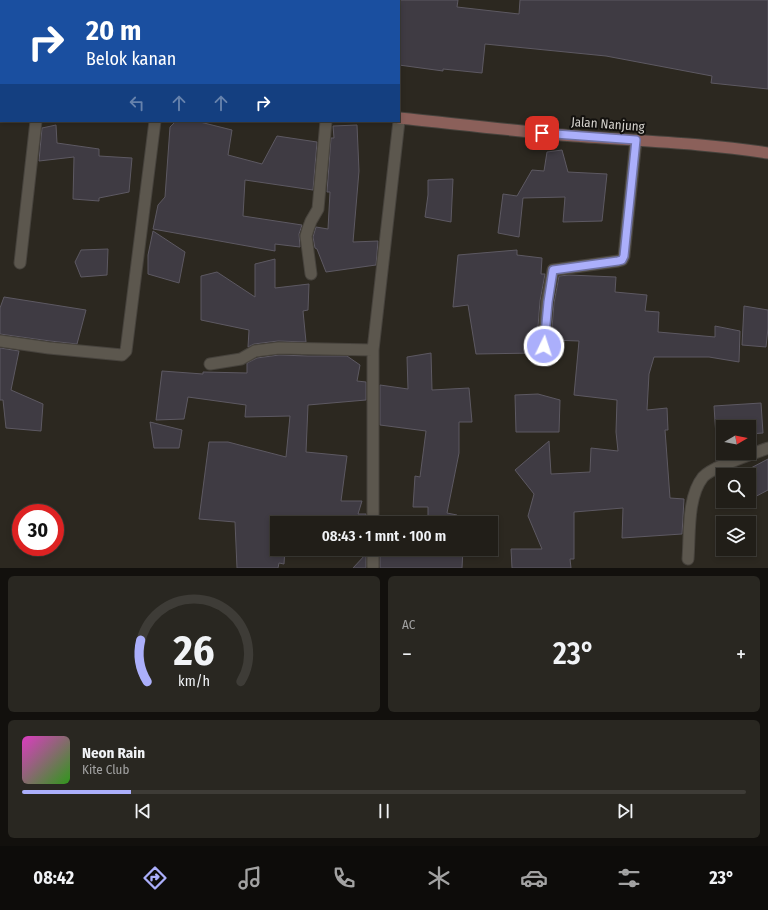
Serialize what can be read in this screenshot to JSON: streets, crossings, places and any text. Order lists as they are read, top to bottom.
{
  "streets": {
    "main road": ["Jalan Nanjung"]
  },
  "north": "right",
  "page": {
    "turn": ["20 m", "Belok kanan"],
    "limit": "30",
    "trip": "08:43 · 1 mnt · 100 m",
    "tile": "AC",
    "heat": ["−", "23°", "+"],
    "song": ["Neon Rain", "Kite Club"],
    "tabs": ["08:42", "23°"],
    "gauge": ["26", "km/h"]
  }
}
